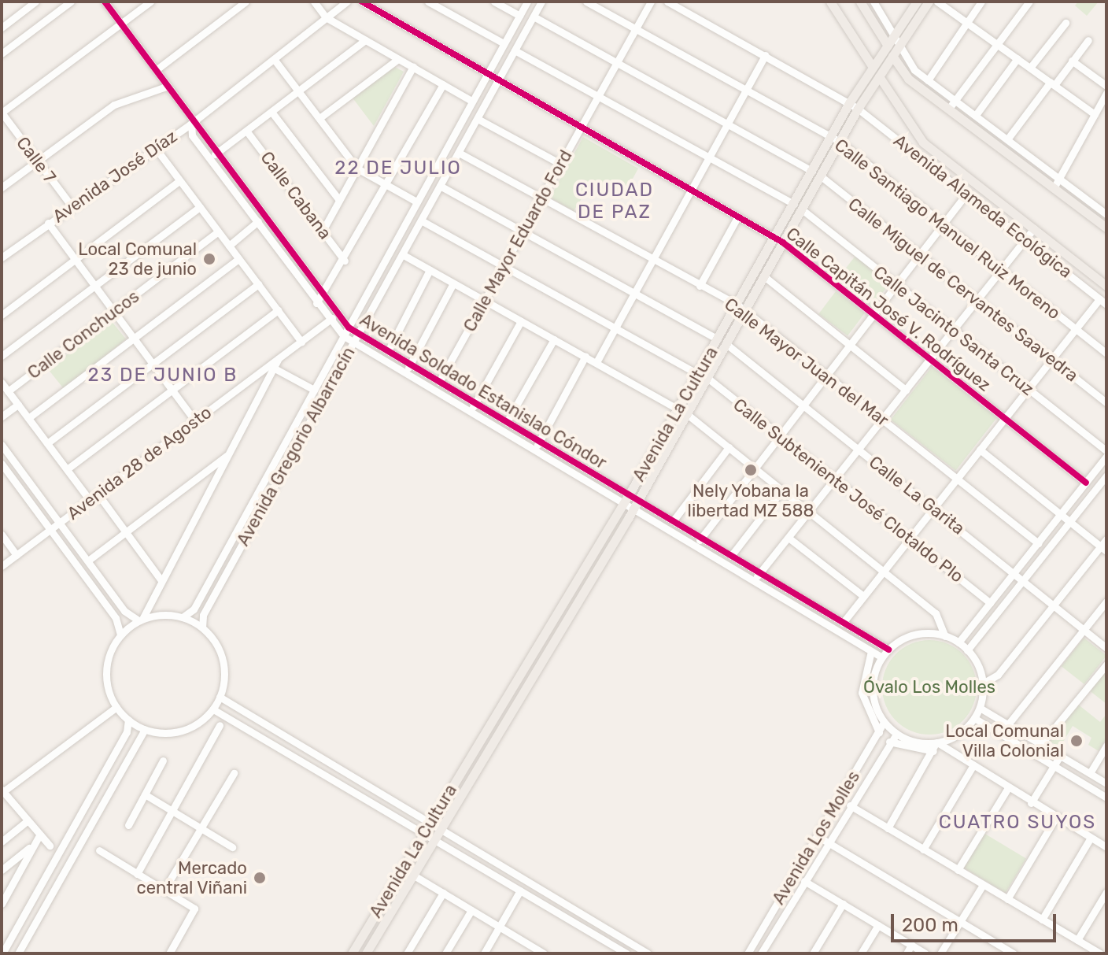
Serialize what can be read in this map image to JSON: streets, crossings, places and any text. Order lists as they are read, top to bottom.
{
  "streets": {
    "main road": ["Avenida Alameda Ecológica", "Avenida La Cultura"],
    "street": [
      "Calle 7",
      "Avenida José Díaz",
      "Calle Cabana",
      "Calle Santiago Manuel Ruiz Moreno",
      "Calle Mayor Eduardo Ford",
      "Calle Miguel de Cervantes Saavedra",
      "Calle Capitán José V. Rodríguez",
      "Calle Jacinto Santa Cruz",
      "Calle Conchucos",
      "Calle Mayor Juan del Mar",
      "Avenida Soldado Estanislao Cóndor",
      "Avenida Gregorio Albarracín",
      "Avenida 28 de Agosto",
      "Calle Subteniente José Clotaldo Plo",
      "Calle La Garita",
      "Avenida Los Molles"
    ]
  },
  "crossings": [
    ["Calle 7", "Avenida José Díaz"],
    ["Avenida José Díaz", "Avenida Soldado Estanislao Cóndor"],
    ["Avenida Alameda Ecológica", "Avenida La Cultura"],
    ["Calle Santiago Manuel Ruiz Moreno", "Calle Mayor Eduardo Ford"],
    ["Calle Santiago Manuel Ruiz Moreno", "Avenida La Cultura"],
    ["Calle Mayor Eduardo Ford", "Calle Miguel de Cervantes Saavedra"],
    ["Calle Mayor Eduardo Ford", "Calle Capitán José V. Rodríguez"],
    ["Calle Mayor Eduardo Ford", "Calle Jacinto Santa Cruz"],
    ["Calle Mayor Eduardo Ford", "Calle Mayor Juan del Mar"],
    ["Calle Mayor Eduardo Ford", "Avenida Soldado Estanislao Cóndor"],
    ["Calle Mayor Eduardo Ford", "Calle La Garita"],
    ["Calle Miguel de Cervantes Saavedra", "Avenida La Cultura"],
    ["Calle Miguel de Cervantes Saavedra", "Avenida Gregorio Albarracín"],
    ["Calle Capitán José V. Rodríguez", "Avenida La Cultura"],
    ["Calle Capitán José V. Rodríguez", "Avenida Gregorio Albarracín"],
    ["Calle Jacinto Santa Cruz", "Avenida La Cultura"],
    ["Calle Jacinto Santa Cruz", "Avenida Gregorio Albarracín"],
    ["Calle Mayor Juan del Mar", "Avenida La Cultura"],
    ["Calle Mayor Juan del Mar", "Avenida Gregorio Albarracín"],
    ["Avenida Soldado Estanislao Cóndor", "Avenida La Cultura"],
    ["Avenida Soldado Estanislao Cóndor", "Avenida Gregorio Albarracín"],
    ["Avenida Soldado Estanislao Cóndor", "Avenida 28 de Agosto"],
    ["Avenida Soldado Estanislao Cóndor", "Avenida Los Molles"],
    ["Avenida La Cultura", "Calle Subteniente José Clotaldo Plo"],
    ["Avenida La Cultura", "Calle La Garita"],
    ["Avenida Gregorio Albarracín", "Calle La Garita"]
  ],
  "districts": [
    "22 DE JULIO",
    "CIUDAD DE PAZ",
    "23 DE JUNIO B",
    "CUATRO SUYOS"
  ],
  "parks": ["Óvalo Los Molles"],
  "places": [
    "Local Comunal 23 de junio",
    "Nely Yobana la libertad MZ 588",
    "Local Comunal Villa Colonial",
    "Mercado central Viñani"
  ],
  "scale_bar": "200 m"
}
